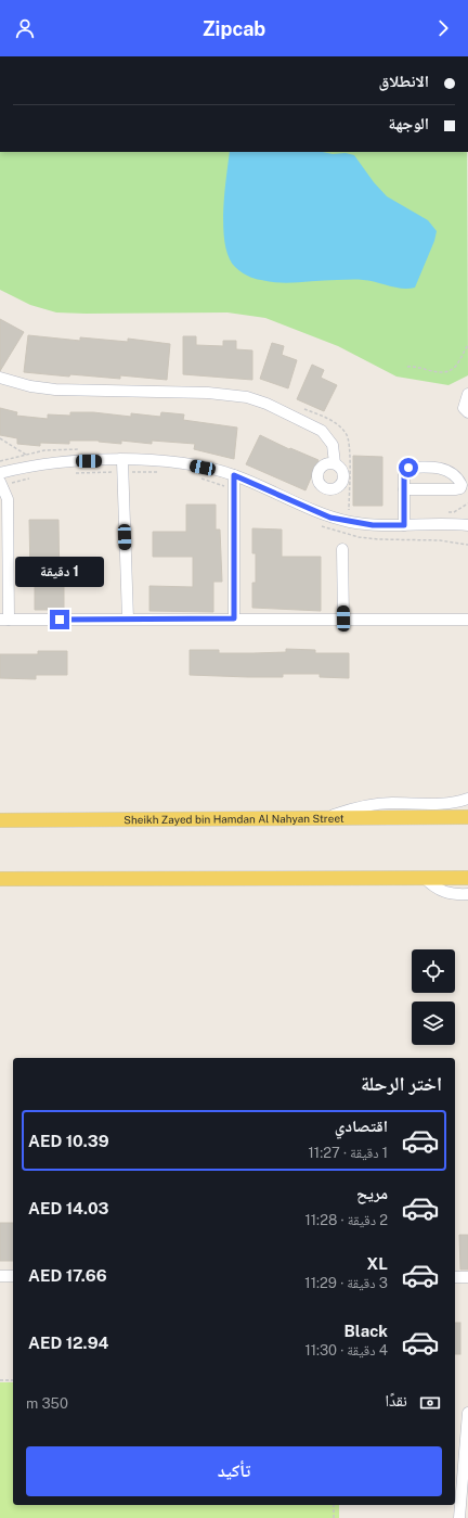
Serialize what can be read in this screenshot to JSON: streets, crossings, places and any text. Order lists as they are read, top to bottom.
{
  "streets": {
    "main road": ["Sheikh Zayed bin Hamdan Al Nahyan Street"]
  },
  "page": {
    "header": "Zipcab",
    "banner": ["الانطلاق", "الوجهة"],
    "bubble": "1 دقيقة",
    "heading": "اختر الرحلة",
    "list": [
      {
        "name": "اقتصادي",
        "note": "1 دقيقة · 11:27",
        "value": "AED 10.39"
      },
      {
        "name": "مريح",
        "note": "2 دقيقة · 11:28",
        "value": "AED 14.03"
      },
      {
        "name": "XL",
        "note": "3 دقيقة · 11:29",
        "value": "AED 17.66"
      },
      {
        "name": "Black",
        "note": "4 دقيقة · 11:30",
        "value": "AED 12.94"
      }
    ],
    "pay": ["نقدًا", "350 m"],
    "buttons": "تأكيد"
  }
}
